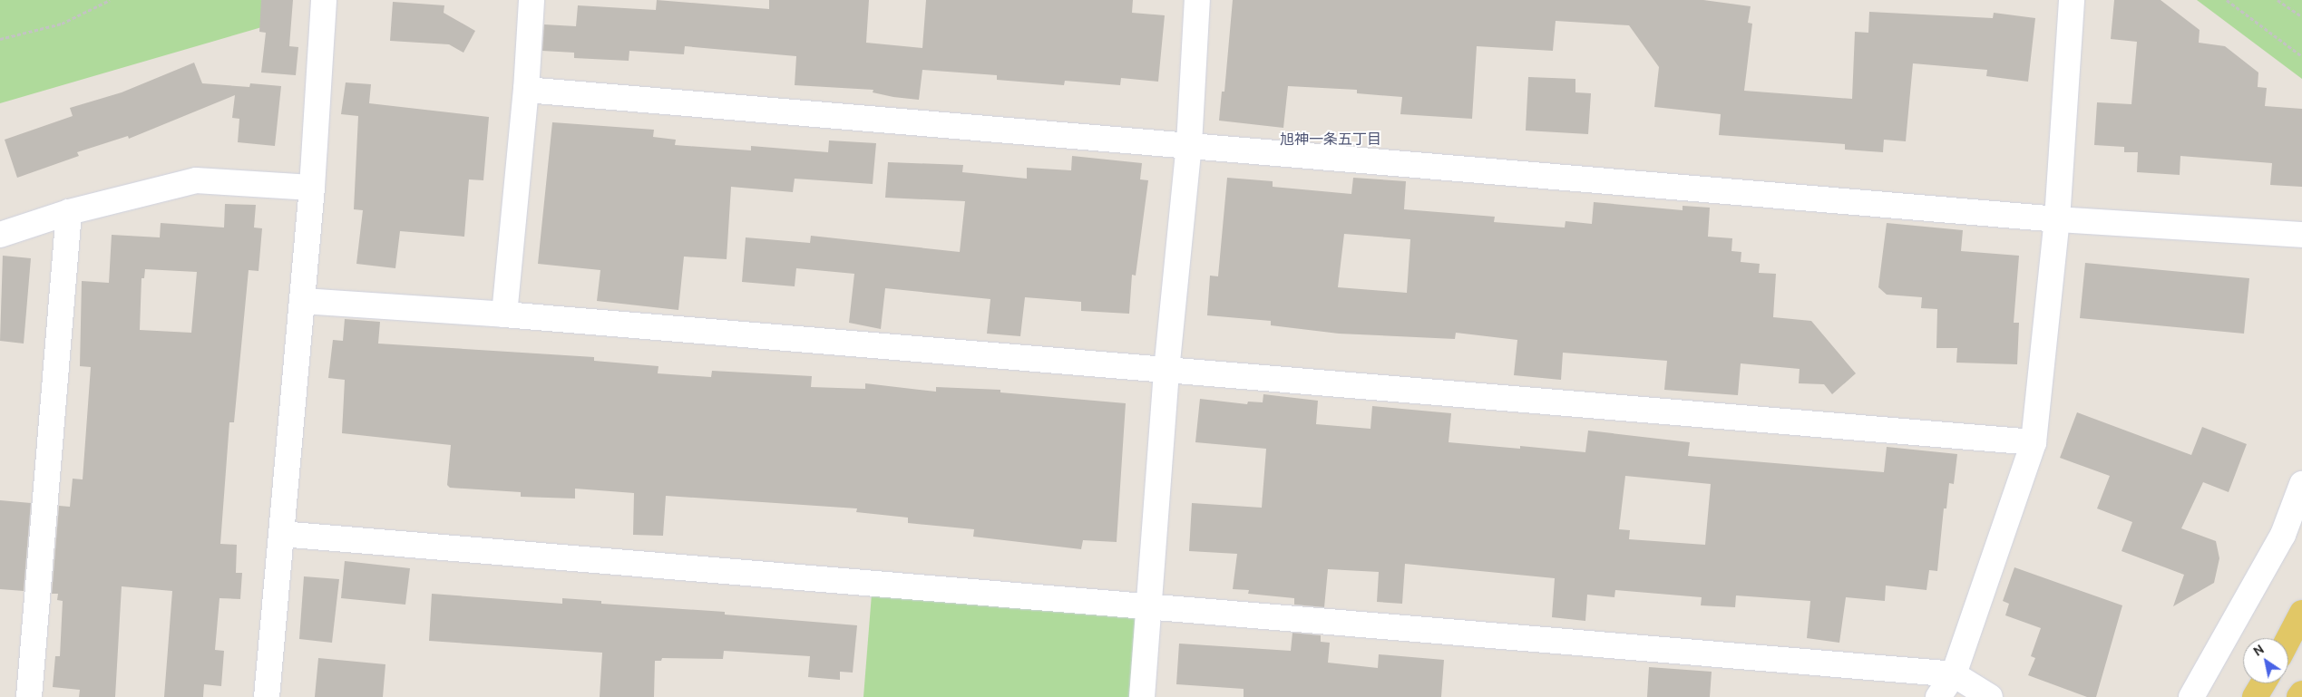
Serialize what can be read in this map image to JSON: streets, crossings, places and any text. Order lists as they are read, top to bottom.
{
  "districts": ["旭神一条五丁目"],
  "north": "top left"
}
